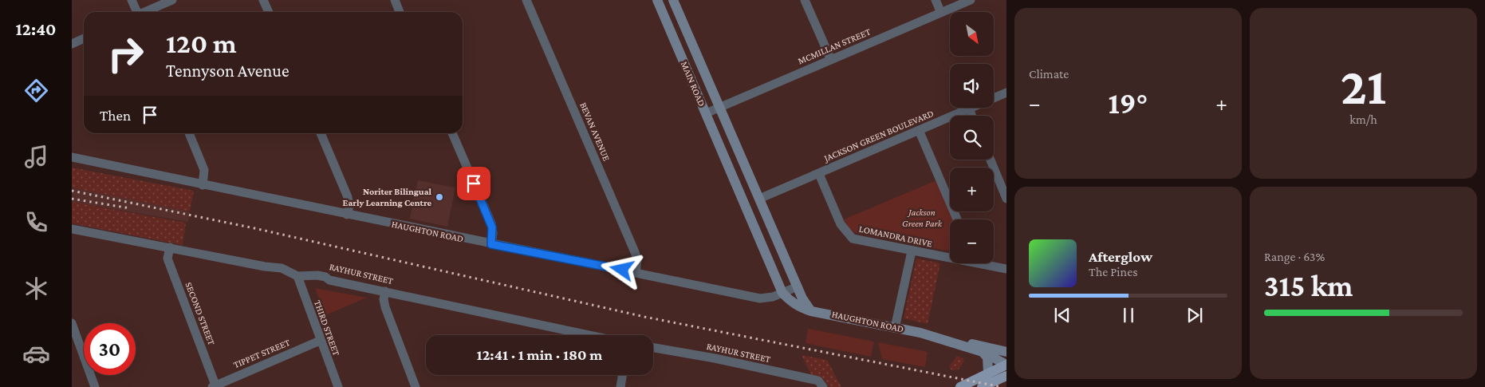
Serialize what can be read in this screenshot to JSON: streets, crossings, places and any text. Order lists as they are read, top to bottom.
{
  "streets": {
    "main road": ["MAIN ROAD", "HAUGHTON ROAD"],
    "street": [
      "MCMILLAN STREET",
      "BEVAN AVENUE",
      "JACKSON GREEN BOULEVARD",
      "LOMANDRA DRIVE",
      "RAYHUR STREET",
      "SECOND STREET",
      "THIRD STREET",
      "TIPPET STREET"
    ]
  },
  "crossings": [
    ["MCMILLAN STREET", "MAIN ROAD"],
    ["MAIN ROAD", "JACKSON GREEN BOULEVARD"],
    ["MAIN ROAD", "HAUGHTON ROAD"],
    ["BEVAN AVENUE", "HAUGHTON ROAD"],
    ["JACKSON GREEN BOULEVARD", "LOMANDRA DRIVE"],
    ["RAYHUR STREET", "SECOND STREET"],
    ["RAYHUR STREET", "THIRD STREET"],
    ["SECOND STREET", "TIPPET STREET"],
    ["THIRD STREET", "TIPPET STREET"]
  ],
  "parks": ["Jackson Green Park"],
  "places": ["Noriter Bilingual Early Learning Centre"],
  "north": "bottom right",
  "page": {
    "tabs": "12:40",
    "tile": [
      "Climate",
      ["21", "km/h"],
      ["Range · 63%", "315 km"]
    ],
    "map_buttons": ["+", "−"],
    "turn": ["120 m", "Tennyson Avenue"],
    "heat": ["−", "19°", "+"],
    "then": "Then",
    "song": ["Afterglow", "The Pines"],
    "limit": "30",
    "trip": "12:41 · 1 min · 180 m"
  }
}
